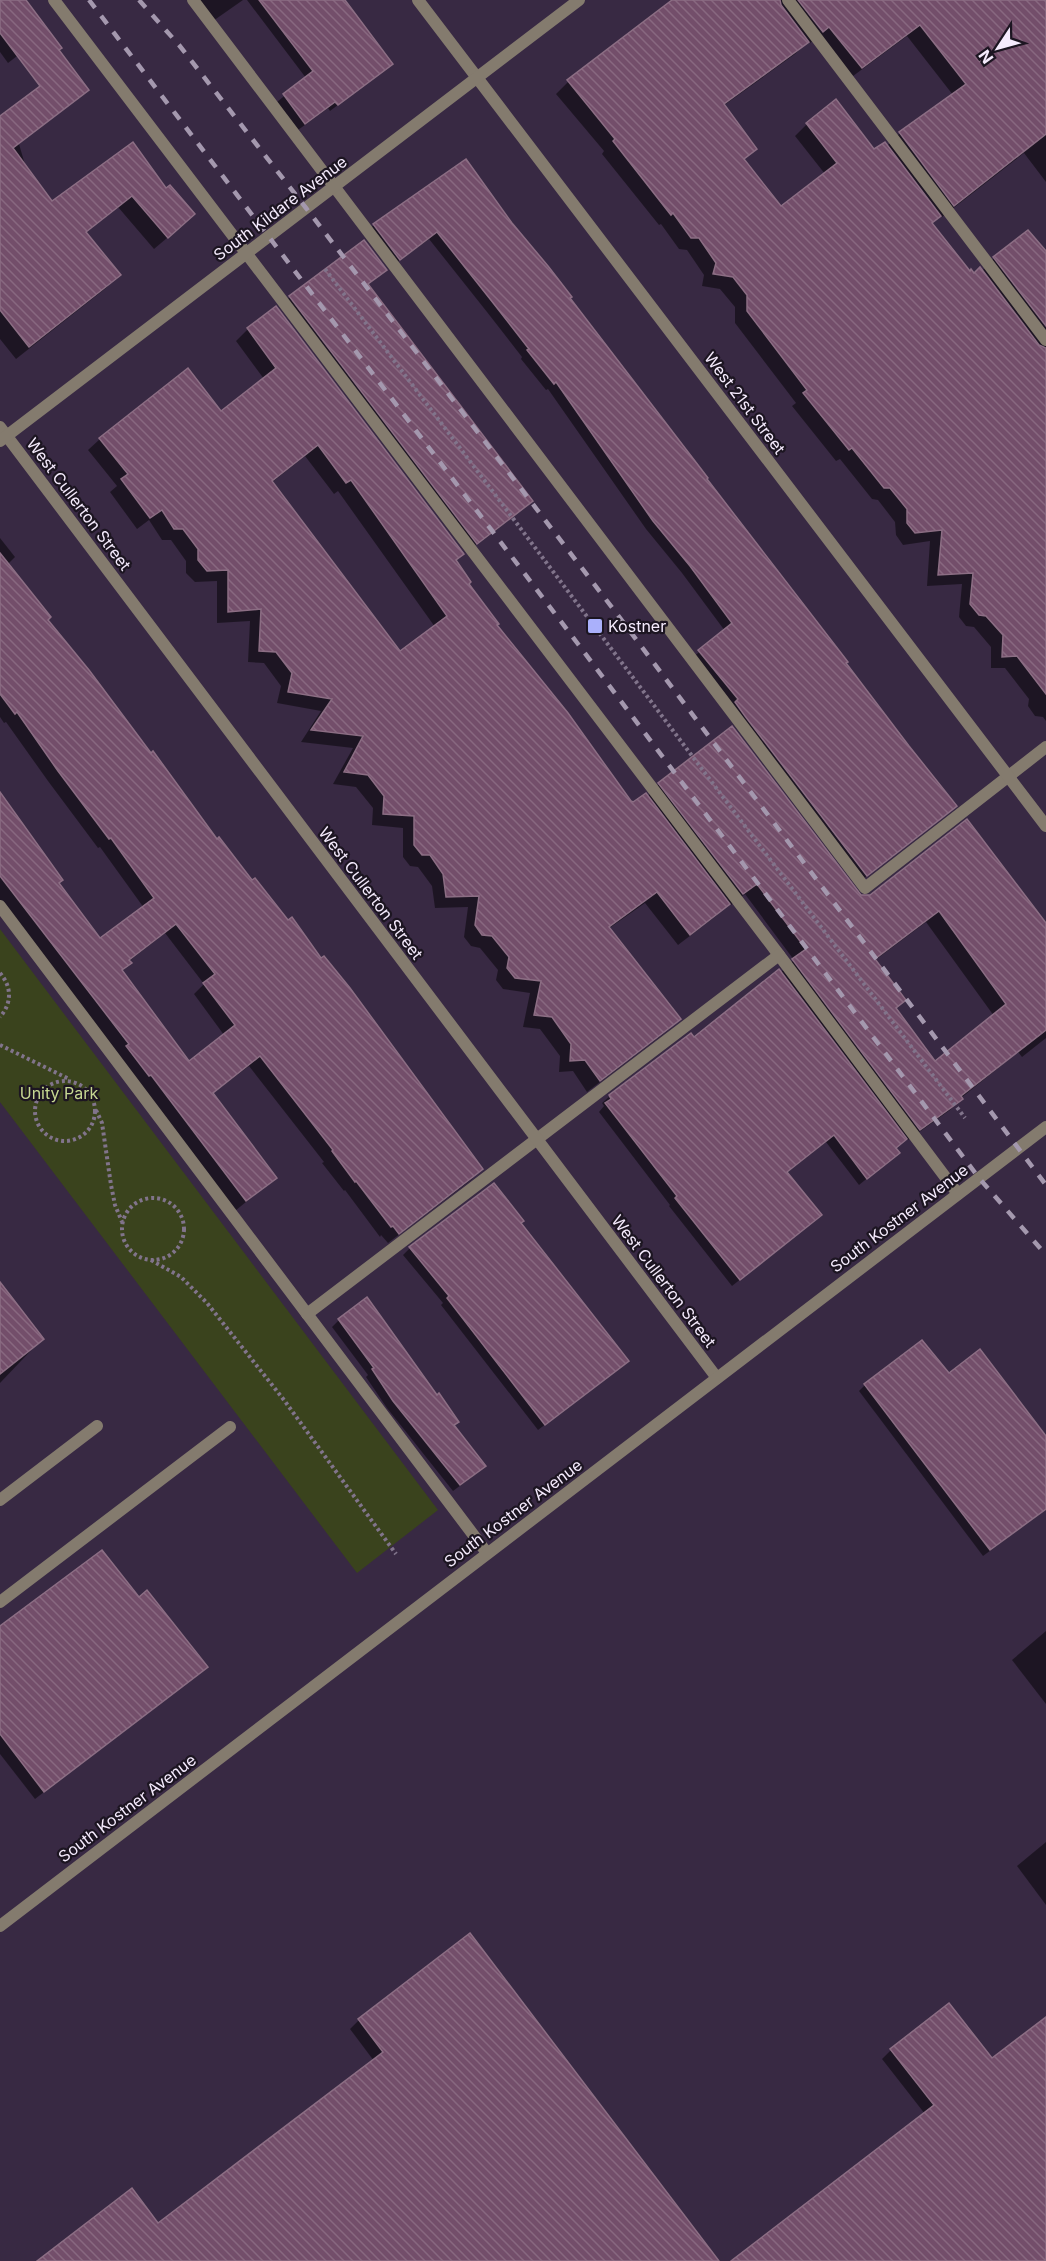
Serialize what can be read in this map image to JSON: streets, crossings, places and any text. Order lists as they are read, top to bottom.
{
  "streets": {
    "street": [
      "South Kildare Avenue",
      "West 21st Street",
      "West Cullerton Street",
      "South Kostner Avenue"
    ]
  },
  "crossings": [
    ["South Kildare Avenue", "West 21st Street"],
    ["South Kildare Avenue", "West Cullerton Street"],
    ["West Cullerton Street", "South Kostner Avenue"]
  ],
  "parks": ["Unity Park"],
  "places": {
    "transit": ["Kostner"]
  },
  "north": "bottom left"
}
